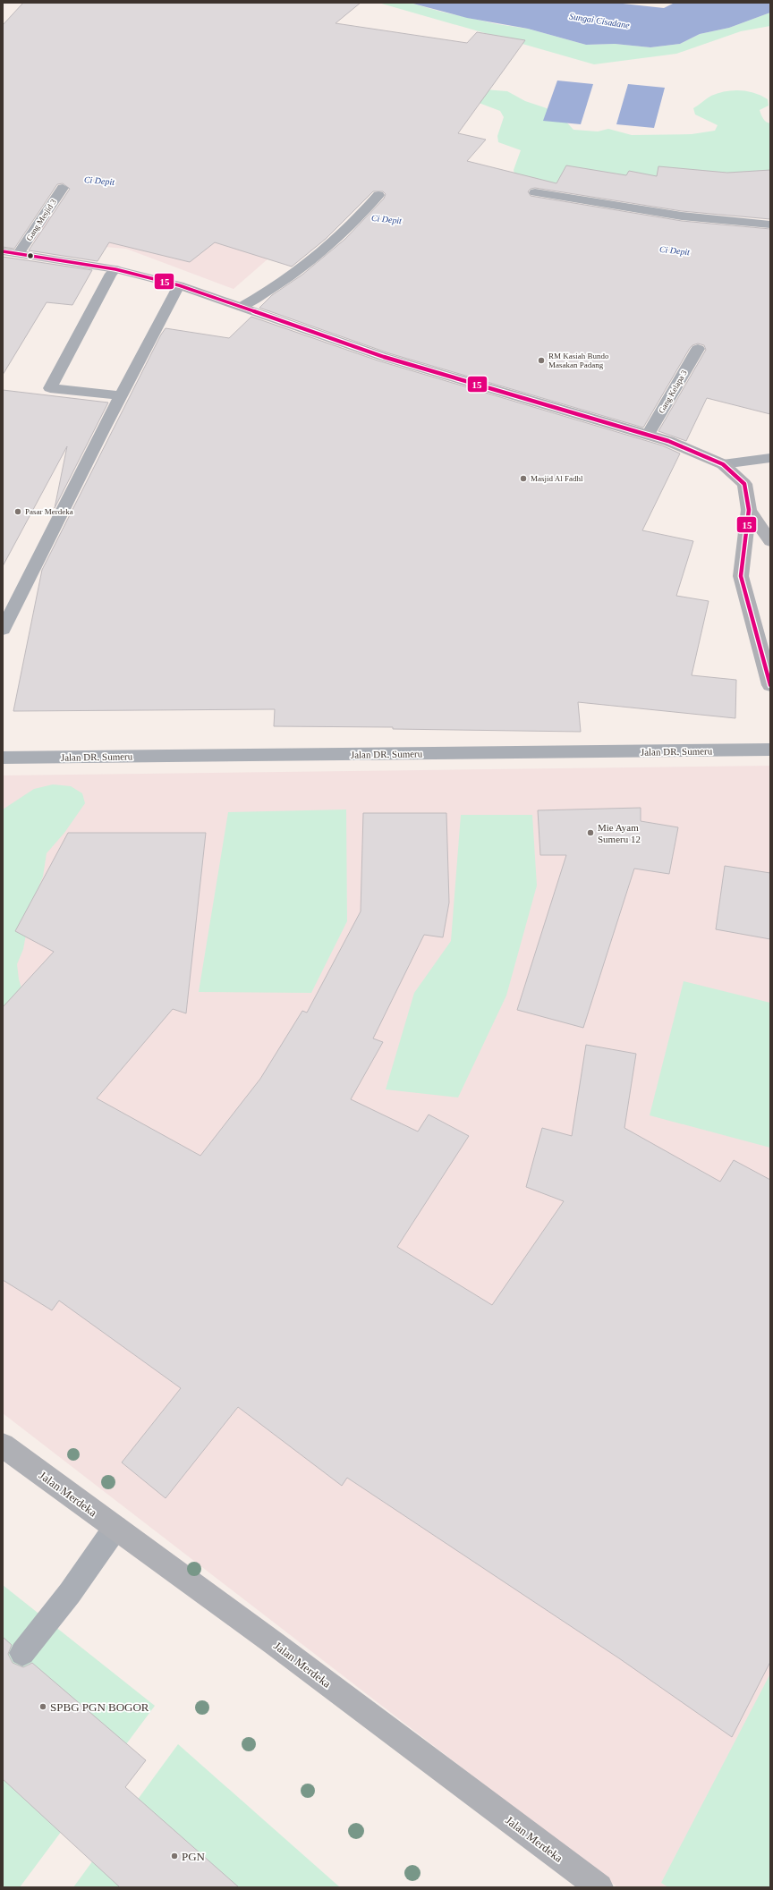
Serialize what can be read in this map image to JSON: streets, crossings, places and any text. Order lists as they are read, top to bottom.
{
  "streets": {
    "main road": ["Jalan Merdeka"],
    "street": ["Gang Mesjid 3", "Gang Kelapa 3", "Jalan DR. Sumeru"]
  },
  "water": ["Sungai Cisadane", "Ci Depit"],
  "places": [
    "RM Kasiah Bundo Masakan Padang",
    "Masjid Al Fadhl",
    "Pasar Merdeka",
    "Mie Ayam Sumeru 12",
    "SPBG PGN BOGOR",
    "PGN"
  ],
  "lines": ["transit line 15"]
}
